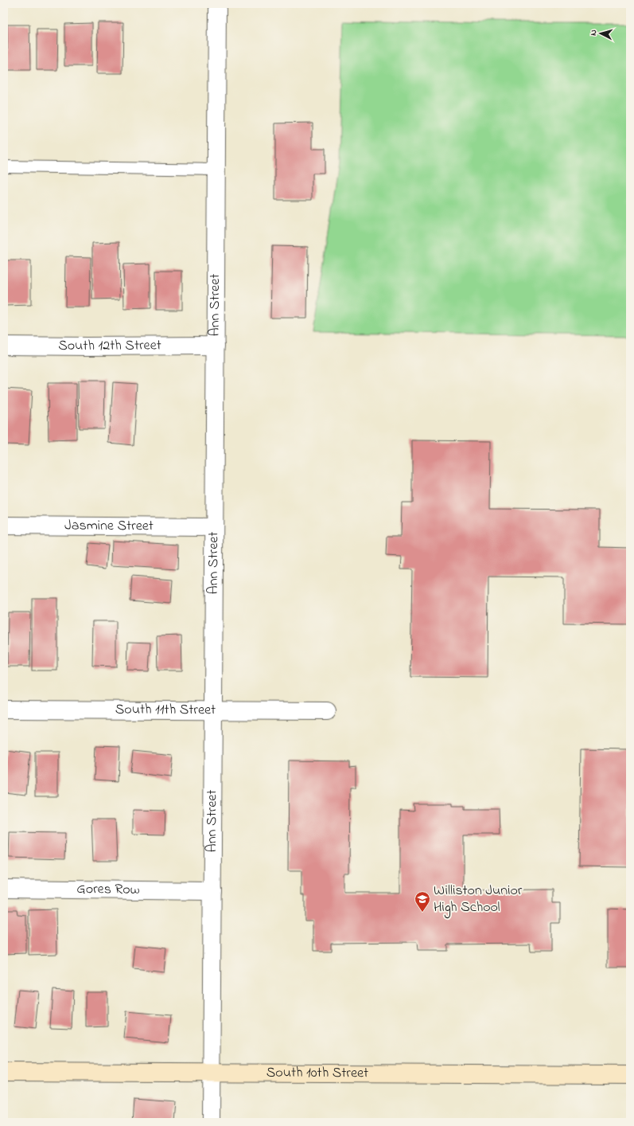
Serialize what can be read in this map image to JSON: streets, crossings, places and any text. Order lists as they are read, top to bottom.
{
  "streets": {
    "street": [
      "Ann Street",
      "South 12th Street",
      "Jasmine Street",
      "South 11th Street",
      "Gores Row",
      "South 10th Street"
    ]
  },
  "crossings": [
    ["Ann Street", "South 12th Street"],
    ["Ann Street", "Jasmine Street"],
    ["Ann Street", "South 11th Street"],
    ["Ann Street", "Gores Row"],
    ["Ann Street", "South 10th Street"]
  ],
  "places": {
    "school or university": ["Williston Junior High School"]
  },
  "north": "left"
}
